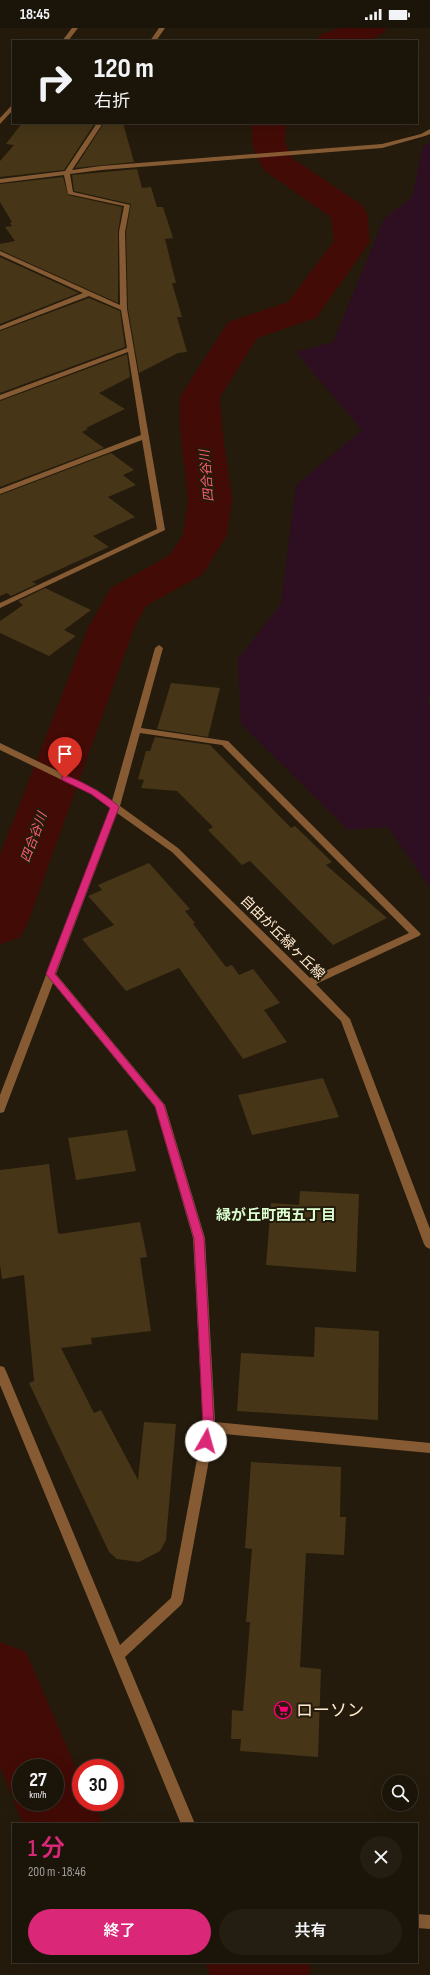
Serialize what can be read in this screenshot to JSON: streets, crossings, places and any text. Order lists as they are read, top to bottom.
{
  "streets": {
    "street": ["自由が丘緑ヶ丘線"]
  },
  "districts": ["緑が丘町西五丁目"],
  "water": ["四合谷川"],
  "places": {
    "supermarket": ["ローソン"]
  },
  "page": {
    "status": "18:45",
    "turn": ["120 m", "右折"],
    "speed": "27 km/h",
    "limit": "30",
    "heading": ["1 分", "200 m · 18:46"],
    "buttons": ["終了", "共有"]
  }
}
